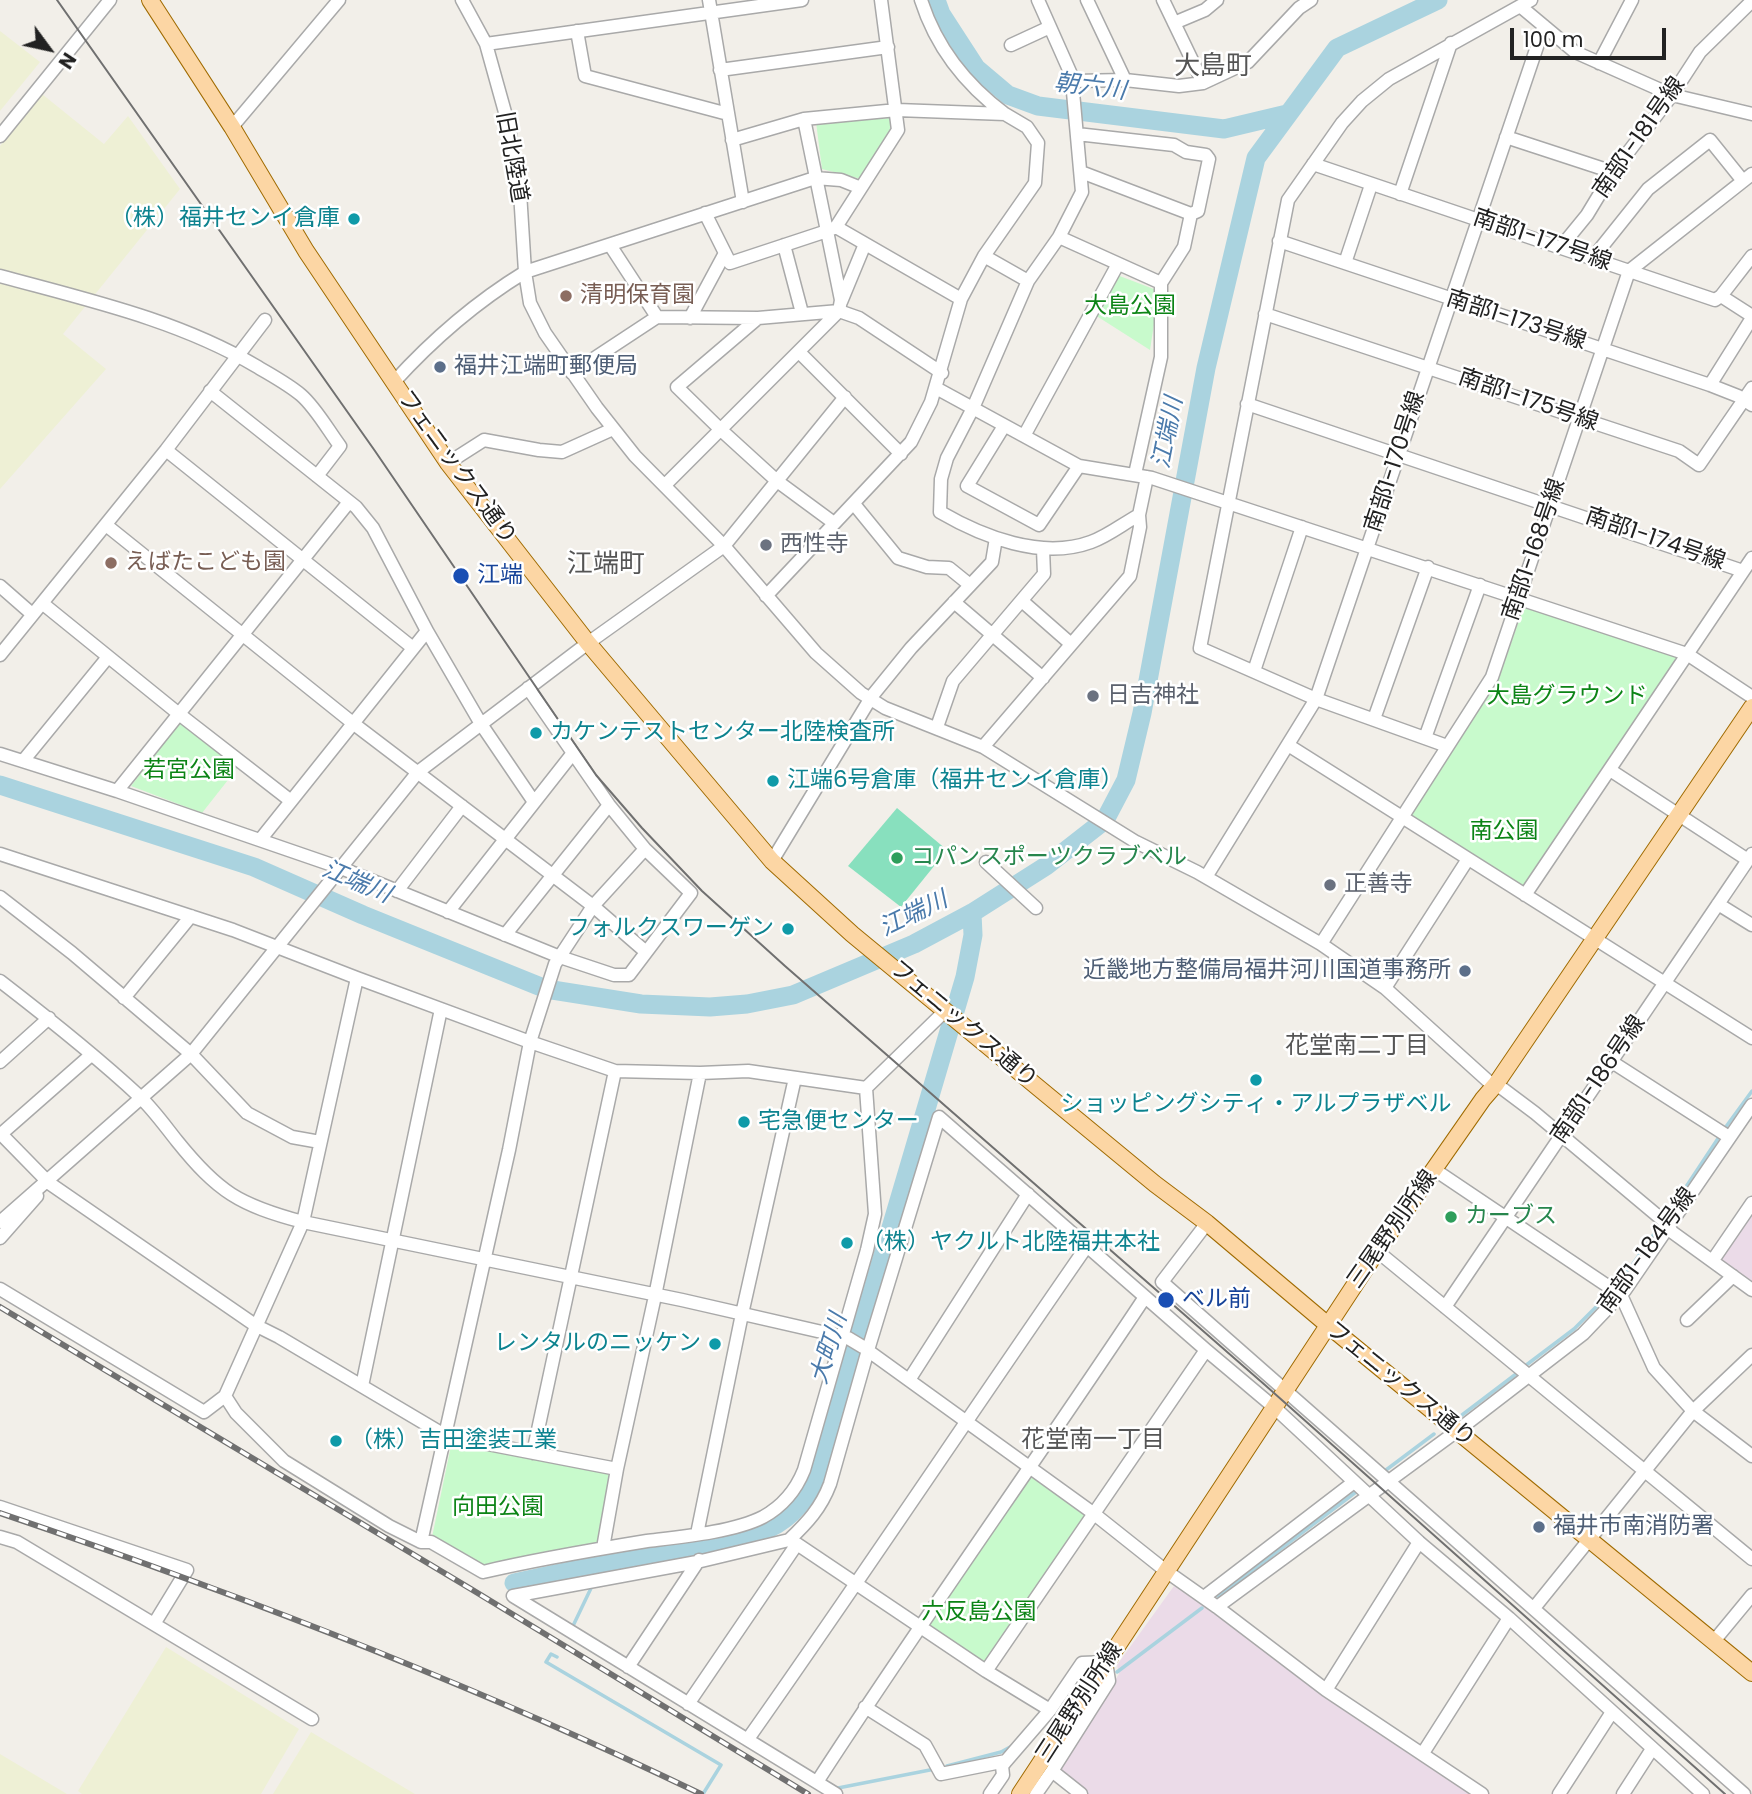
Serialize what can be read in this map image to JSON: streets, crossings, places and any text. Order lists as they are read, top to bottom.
{
  "streets": {
    "main road": ["フェニックス通り", "三尾野別所線"],
    "street": [
      "南部1-181号線",
      "旧北陸道",
      "南部1-177号線",
      "南部1-173号線",
      "南部1-175号線",
      "南部1-170号線",
      "南部1-174号線",
      "南部1-168号線",
      "南部1-186号線",
      "南部1-184号線"
    ]
  },
  "crossings": [
    ["南部1-181号線", "南部1-177号線"],
    ["旧北陸道", "南部1-170号線"],
    ["旧北陸道", "南部1-168号線"],
    ["旧北陸道", "南部1-186号線"],
    ["旧北陸道", "三尾野別所線"],
    ["旧北陸道", "南部1-184号線"],
    ["南部1-177号線", "南部1-170号線"],
    ["南部1-177号線", "南部1-168号線"],
    ["南部1-173号線", "南部1-175号線"],
    ["南部1-173号線", "南部1-170号線"],
    ["南部1-173号線", "南部1-168号線"],
    ["南部1-175号線", "南部1-170号線"],
    ["南部1-175号線", "南部1-168号線"],
    ["南部1-170号線", "南部1-174号線"],
    ["フェニックス通り", "三尾野別所線"],
    ["フェニックス通り", "南部1-184号線"],
    ["南部1-174号線", "南部1-168号線"]
  ],
  "districts": [
    "大島町",
    "江端町",
    "花堂南二丁目",
    "花堂南一丁目"
  ],
  "water": ["朝六川", "江端川", "大町川"],
  "parks": [
    "大島公園",
    "大島グラウンド",
    "若宮公園",
    "南公園",
    "向田公園",
    "六反島公園"
  ],
  "places": [
    "（株）福井センイ倉庫",
    "清明保育園",
    "福井江端町郵便局",
    "西性寺",
    "えばたこども園",
    "江端",
    "日吉神社",
    "カケンテストセンター北陸検査所",
    "江端6号倉庫（福井センイ倉庫）",
    "コパンスポーツクラブベル",
    "正善寺",
    "フォルクスワーゲン",
    "近畿地方整備局福井河川国道事務所",
    "ショッピングシティ・アルプラザベル",
    "宅急便センター",
    "カーブス",
    "（株）ヤクルト北陸福井本社",
    "ベル前",
    "レンタルのニッケン",
    "（株）吉田塗装工業",
    "福井市南消防署"
  ],
  "scale_bar": "100 m",
  "north": "bottom right"
}
